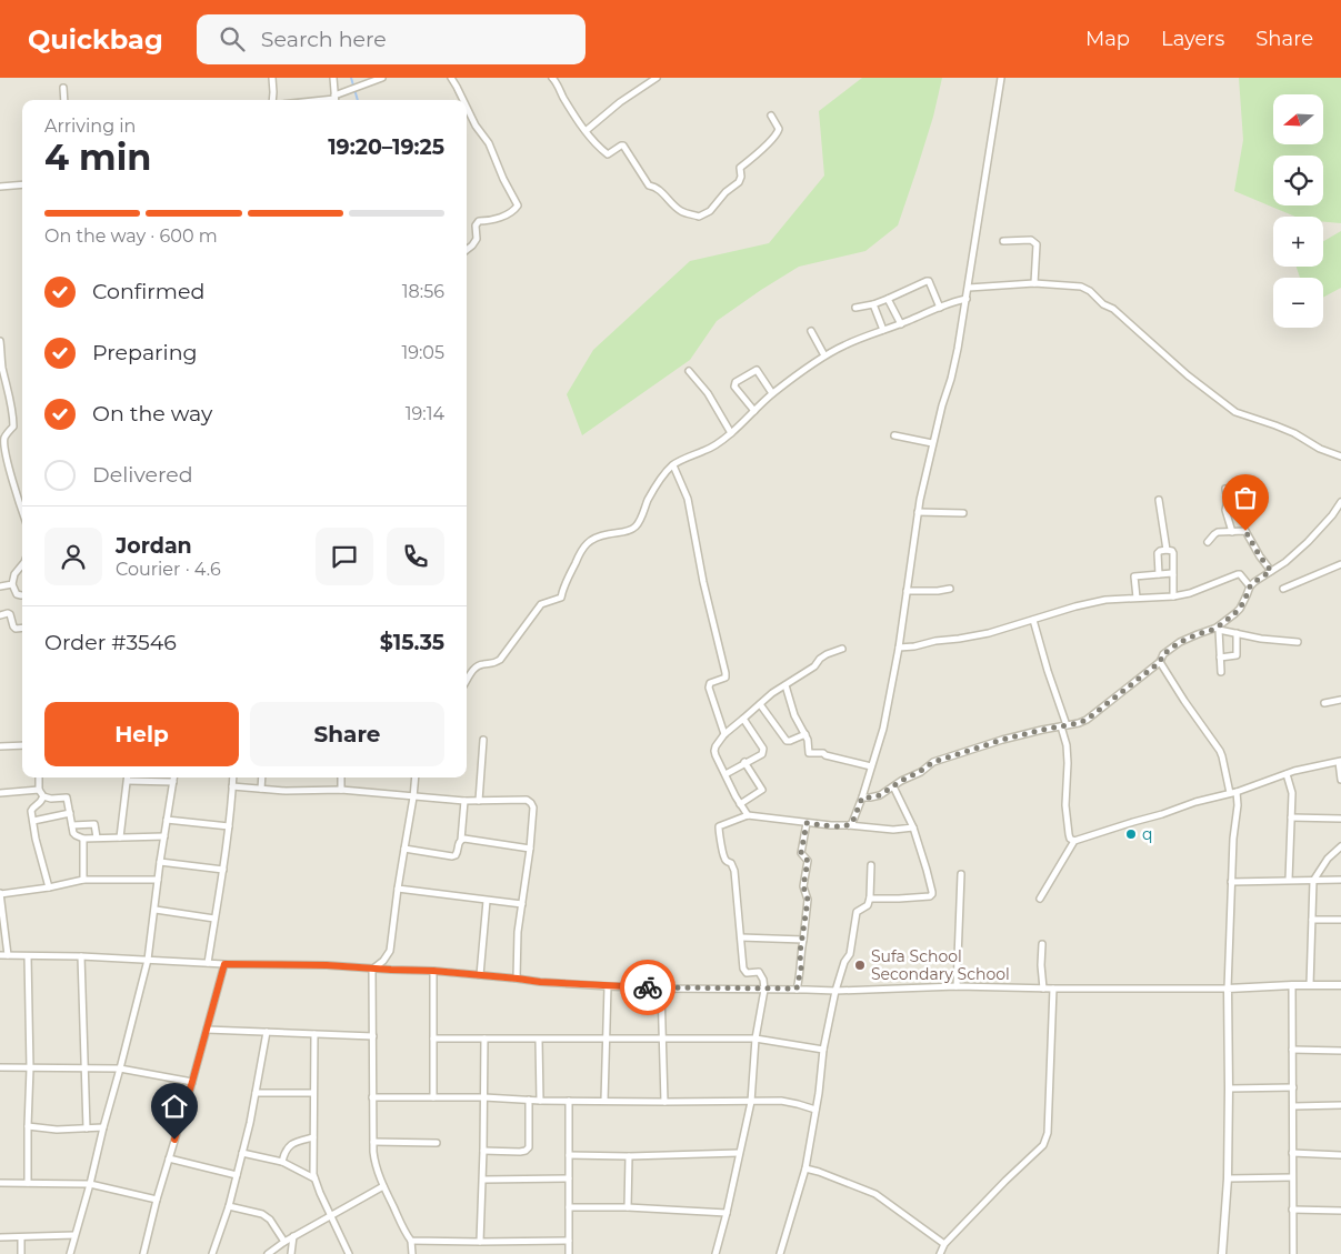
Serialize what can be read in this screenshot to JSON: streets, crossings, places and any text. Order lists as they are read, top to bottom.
{
  "places": ["q", "Sufa School Secondary School"],
  "north": "left",
  "page": {
    "header": "Quickbag",
    "search": "Search here",
    "nav": ["Map", "Layers", "Share"],
    "map_buttons": ["+", "−"],
    "heading": ["4 min", "Arriving in", "19:20–19:25"],
    "panel": [
      "Jordan",
      "Courier · 4.6",
      "Order #3546",
      "$15.35"
    ],
    "bar": "On the way · 600 m",
    "list": [
      ["Confirmed", "18:56"],
      ["Preparing", "19:05"],
      ["On the way", "19:14"],
      "Delivered"
    ],
    "buttons": ["Help", "Share"]
  }
}
